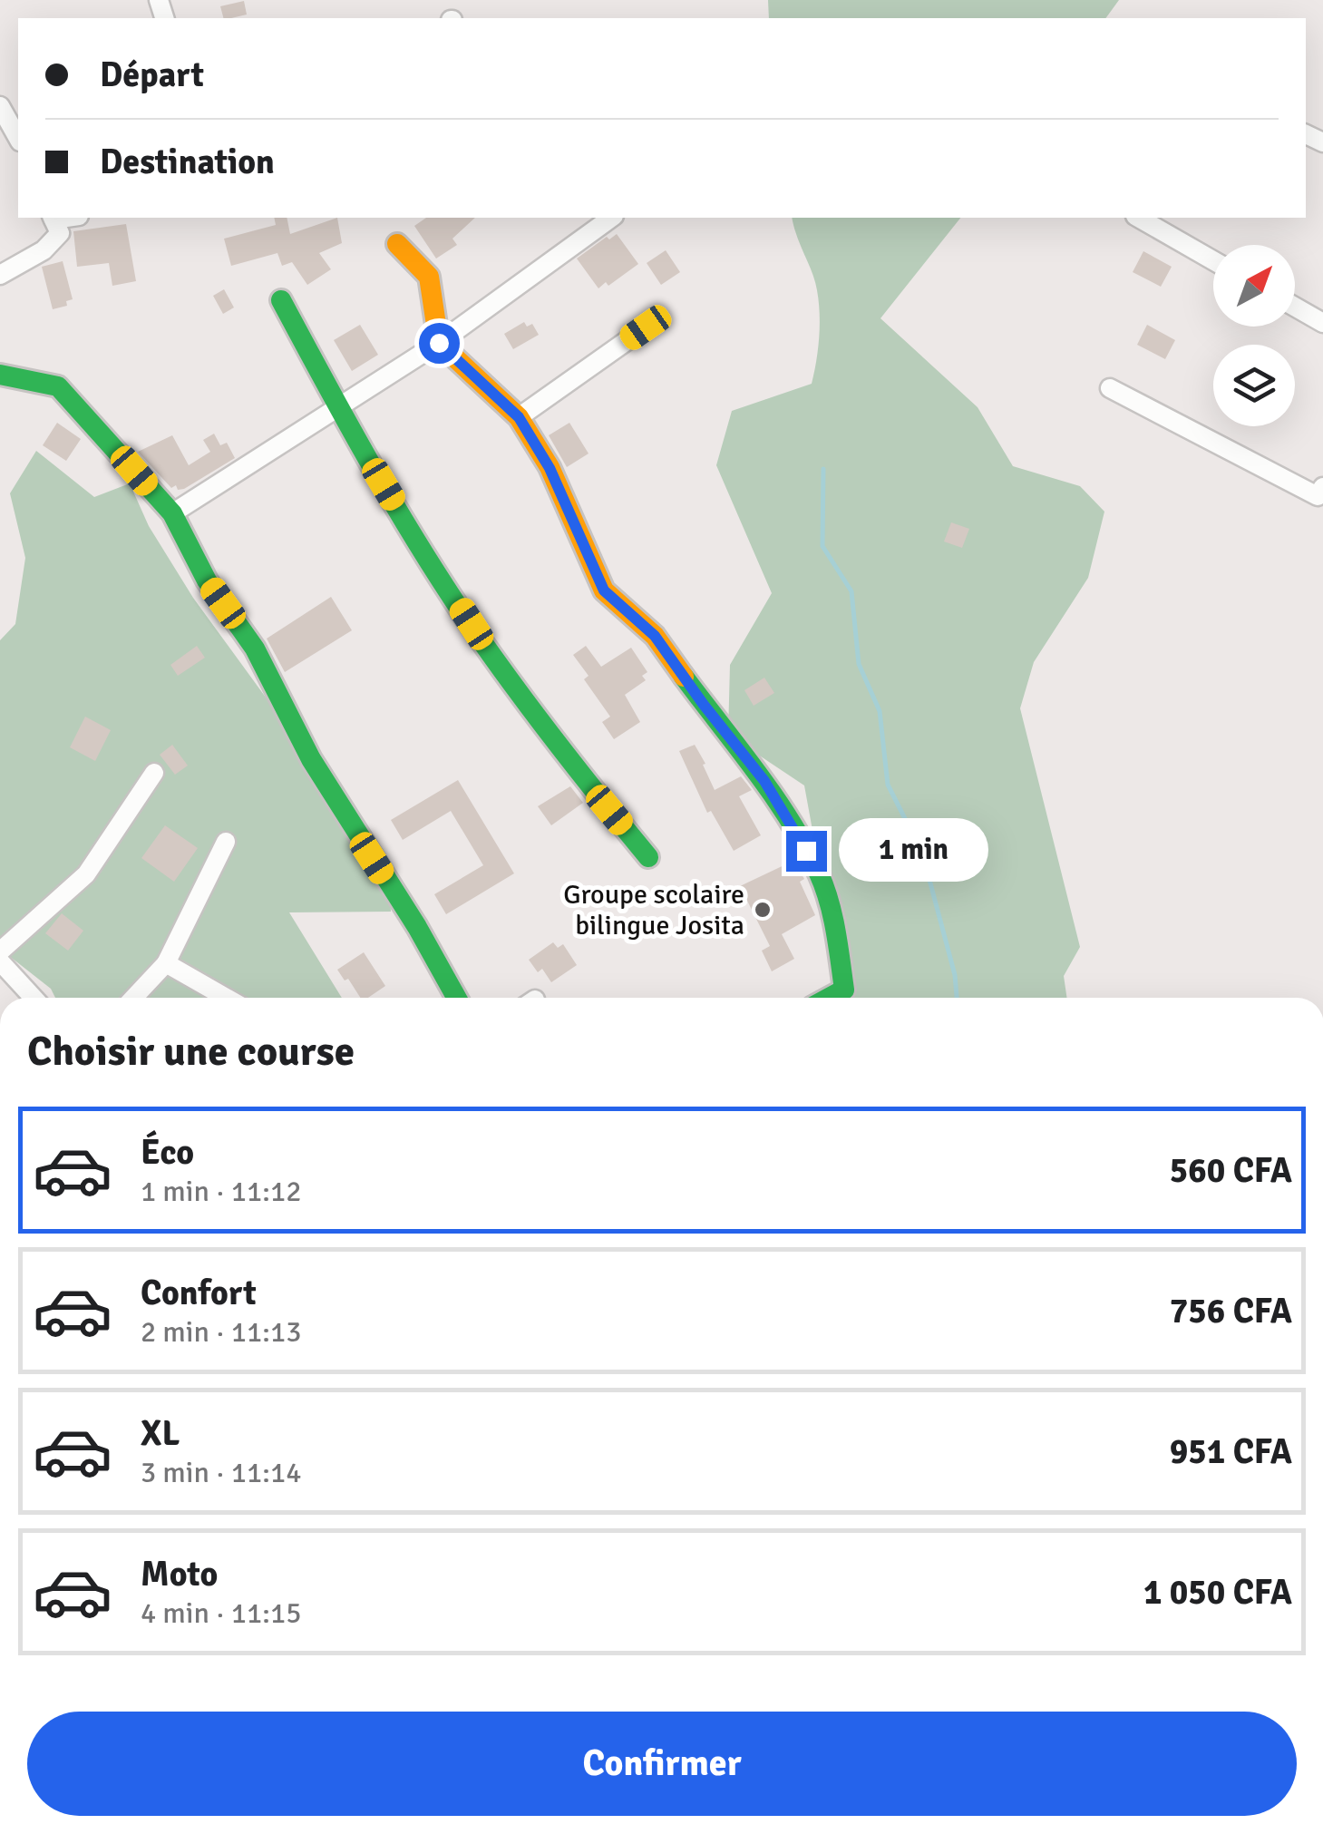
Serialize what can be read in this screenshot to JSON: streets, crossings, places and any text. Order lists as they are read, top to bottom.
{
  "places": ["Groupe scolaire bilingue Josita"],
  "north": "top right",
  "page": {
    "banner": ["Départ", "Destination"],
    "bubble": "1 min",
    "heading": "Choisir une course",
    "list": [
      {
        "name": "Éco",
        "note": "1 min · 11:12",
        "value": "560 CFA"
      },
      {
        "name": "Confort",
        "note": "2 min · 11:13",
        "value": "756 CFA"
      },
      {
        "name": "XL",
        "note": "3 min · 11:14",
        "value": "951 CFA"
      },
      {
        "name": "Moto",
        "note": "4 min · 11:15",
        "value": "1 050 CFA"
      }
    ],
    "buttons": "Confirmer"
  }
}
